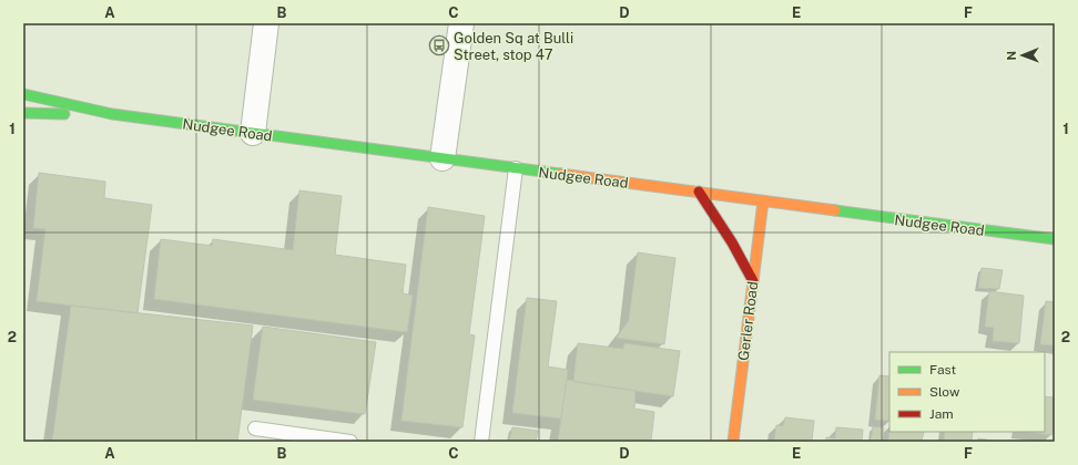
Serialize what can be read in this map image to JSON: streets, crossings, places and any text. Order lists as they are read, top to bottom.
{
  "streets": {
    "main road": ["Nudgee Road", "Gerler Road"]
  },
  "crossings": [
    ["Nudgee Road", "Gerler Road"]
  ],
  "places": {
    "bus stop": ["Golden Sq at Bulli Street, stop 47"]
  },
  "legend": ["Fast", "Slow", "Jam"],
  "north": "left",
  "grid": {
    "columns": [
      "A",
      "B",
      "C",
      "D",
      "E",
      "F"
    ],
    "rows": ["1", "2"]
  }
}
